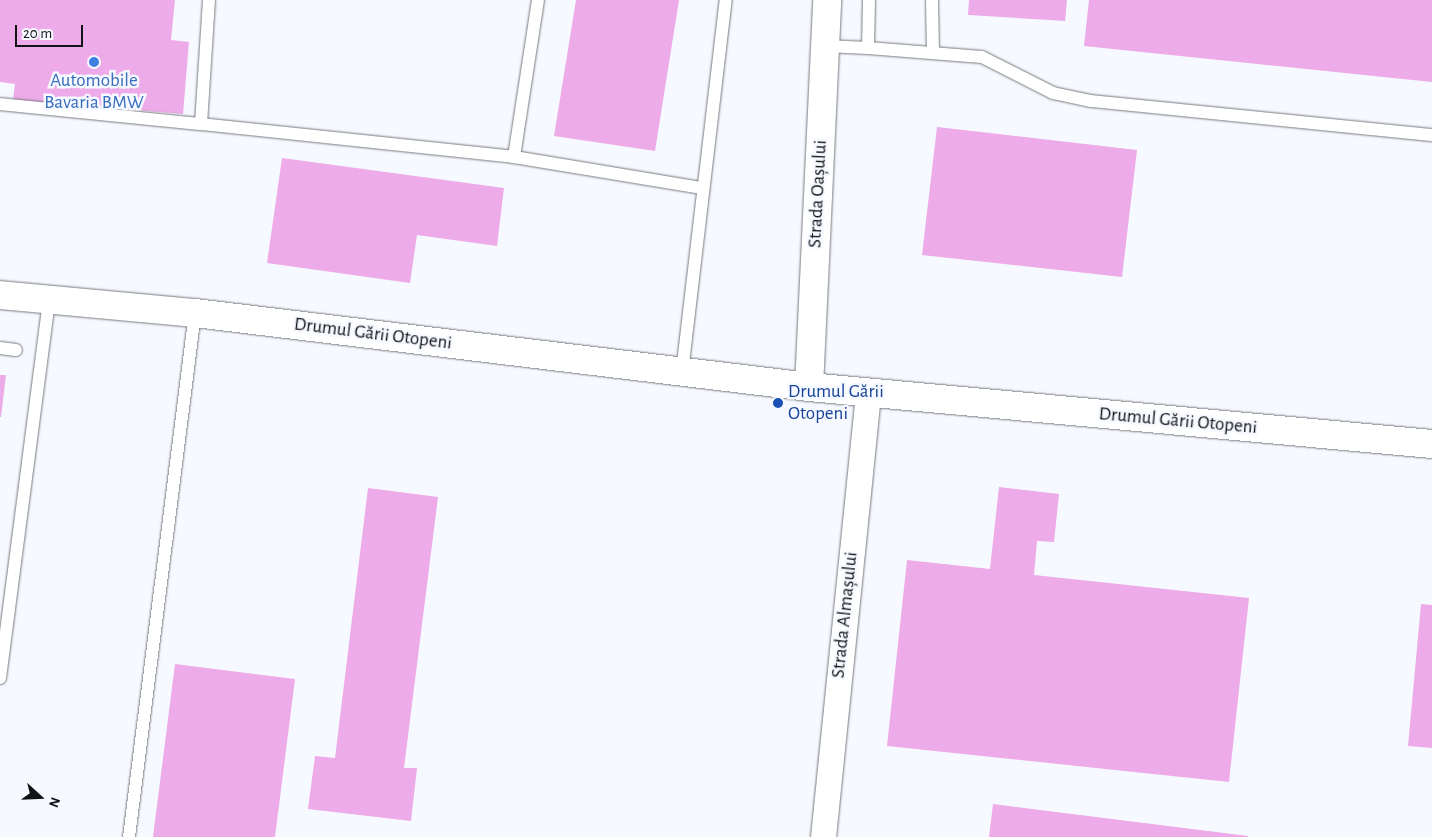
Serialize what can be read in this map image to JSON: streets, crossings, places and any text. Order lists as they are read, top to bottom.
{
  "streets": {
    "main road": ["Strada Oașului", "Drumul Gării Otopeni"],
    "street": ["Strada Almașului"]
  },
  "crossings": [
    ["Strada Oașului", "Drumul Gării Otopeni"],
    ["Drumul Gării Otopeni", "Strada Almașului"]
  ],
  "places": ["Automobile Bavaria BMW", "Drumul Gării Otopeni"],
  "scale_bar": "20 m",
  "north": "right"
}
